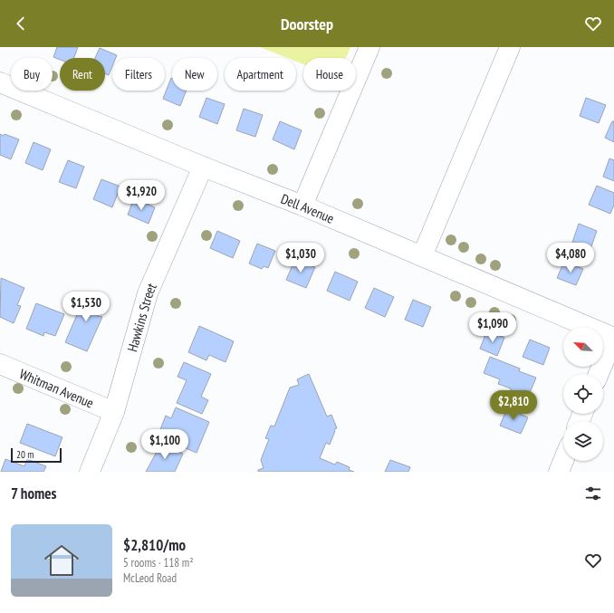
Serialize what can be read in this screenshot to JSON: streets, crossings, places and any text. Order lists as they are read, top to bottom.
{
  "streets": {
    "street": ["Dell Avenue", "Hawkins Street", "Whitman Avenue"]
  },
  "crossings": [
    ["Dell Avenue", "Hawkins Street"],
    ["Hawkins Street", "Whitman Avenue"]
  ],
  "scale_bar": "20 m",
  "north": "top left",
  "page": {
    "header": "Doorstep",
    "chip": [
      "Buy",
      "Rent",
      "Filters",
      "New",
      "Apartment",
      "House"
    ],
    "price": [
      "$1,920",
      "$1,030",
      "$4,080",
      "$1,530",
      "$1,090",
      "$2,810",
      "$1,100"
    ],
    "scale": "20 m",
    "heading": "7 homes",
    "list": [
      {
        "name": "$2,810/mo",
        "note": "5 rooms · 118 m² · McLeod Road"
      }
    ]
  }
}
